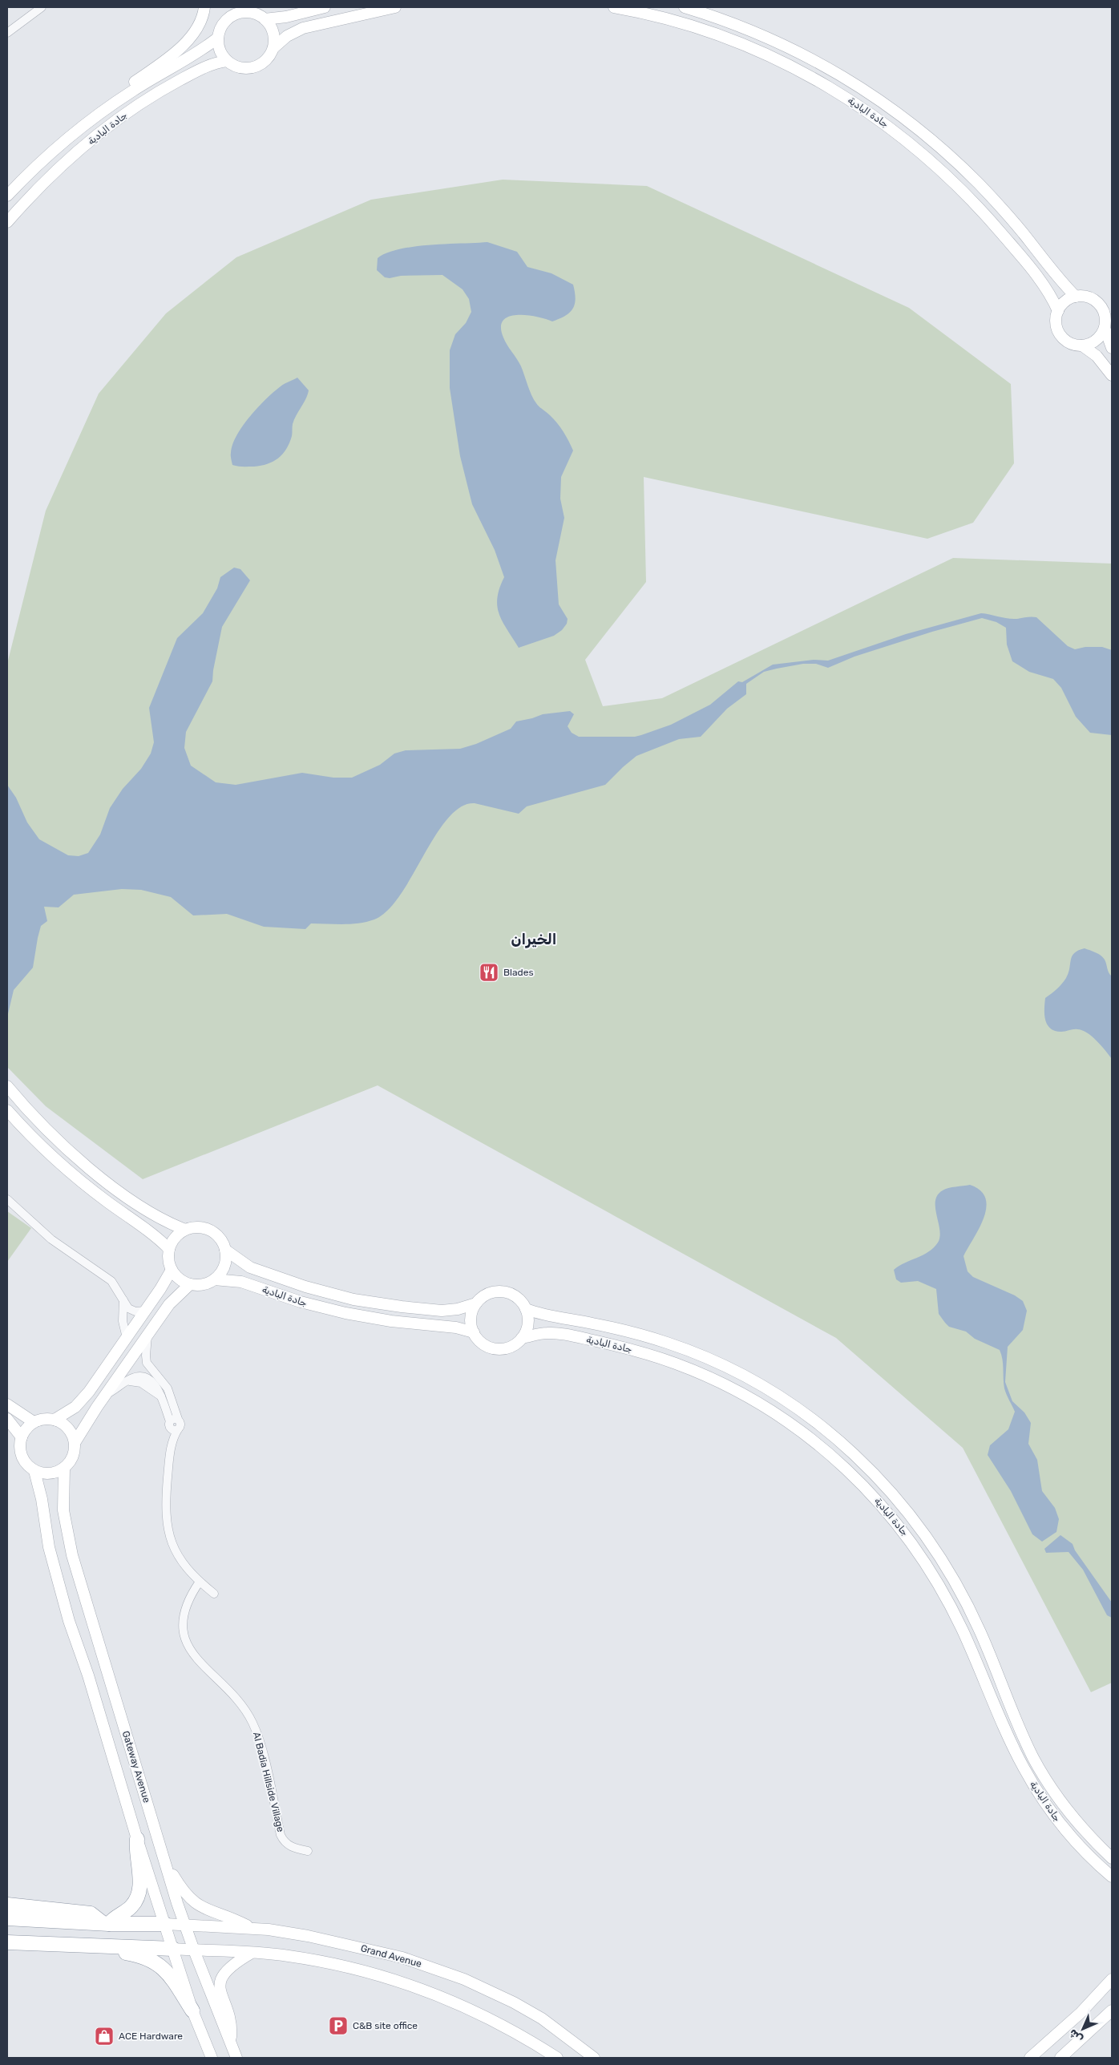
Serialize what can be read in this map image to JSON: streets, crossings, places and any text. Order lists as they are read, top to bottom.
{
  "streets": {
    "street": [
      "جادة البادية",
      "Gateway Avenue",
      "Al Badia Hillside Village",
      "Grand Avenue"
    ]
  },
  "crossings": [
    ["Gateway Avenue", "Grand Avenue"]
  ],
  "districts": ["الخيران"],
  "places": {
    "restaurant": ["Blades"],
    "parking": ["C&B site office"],
    "shop": ["ACE Hardware"]
  },
  "north": "bottom left"
}
